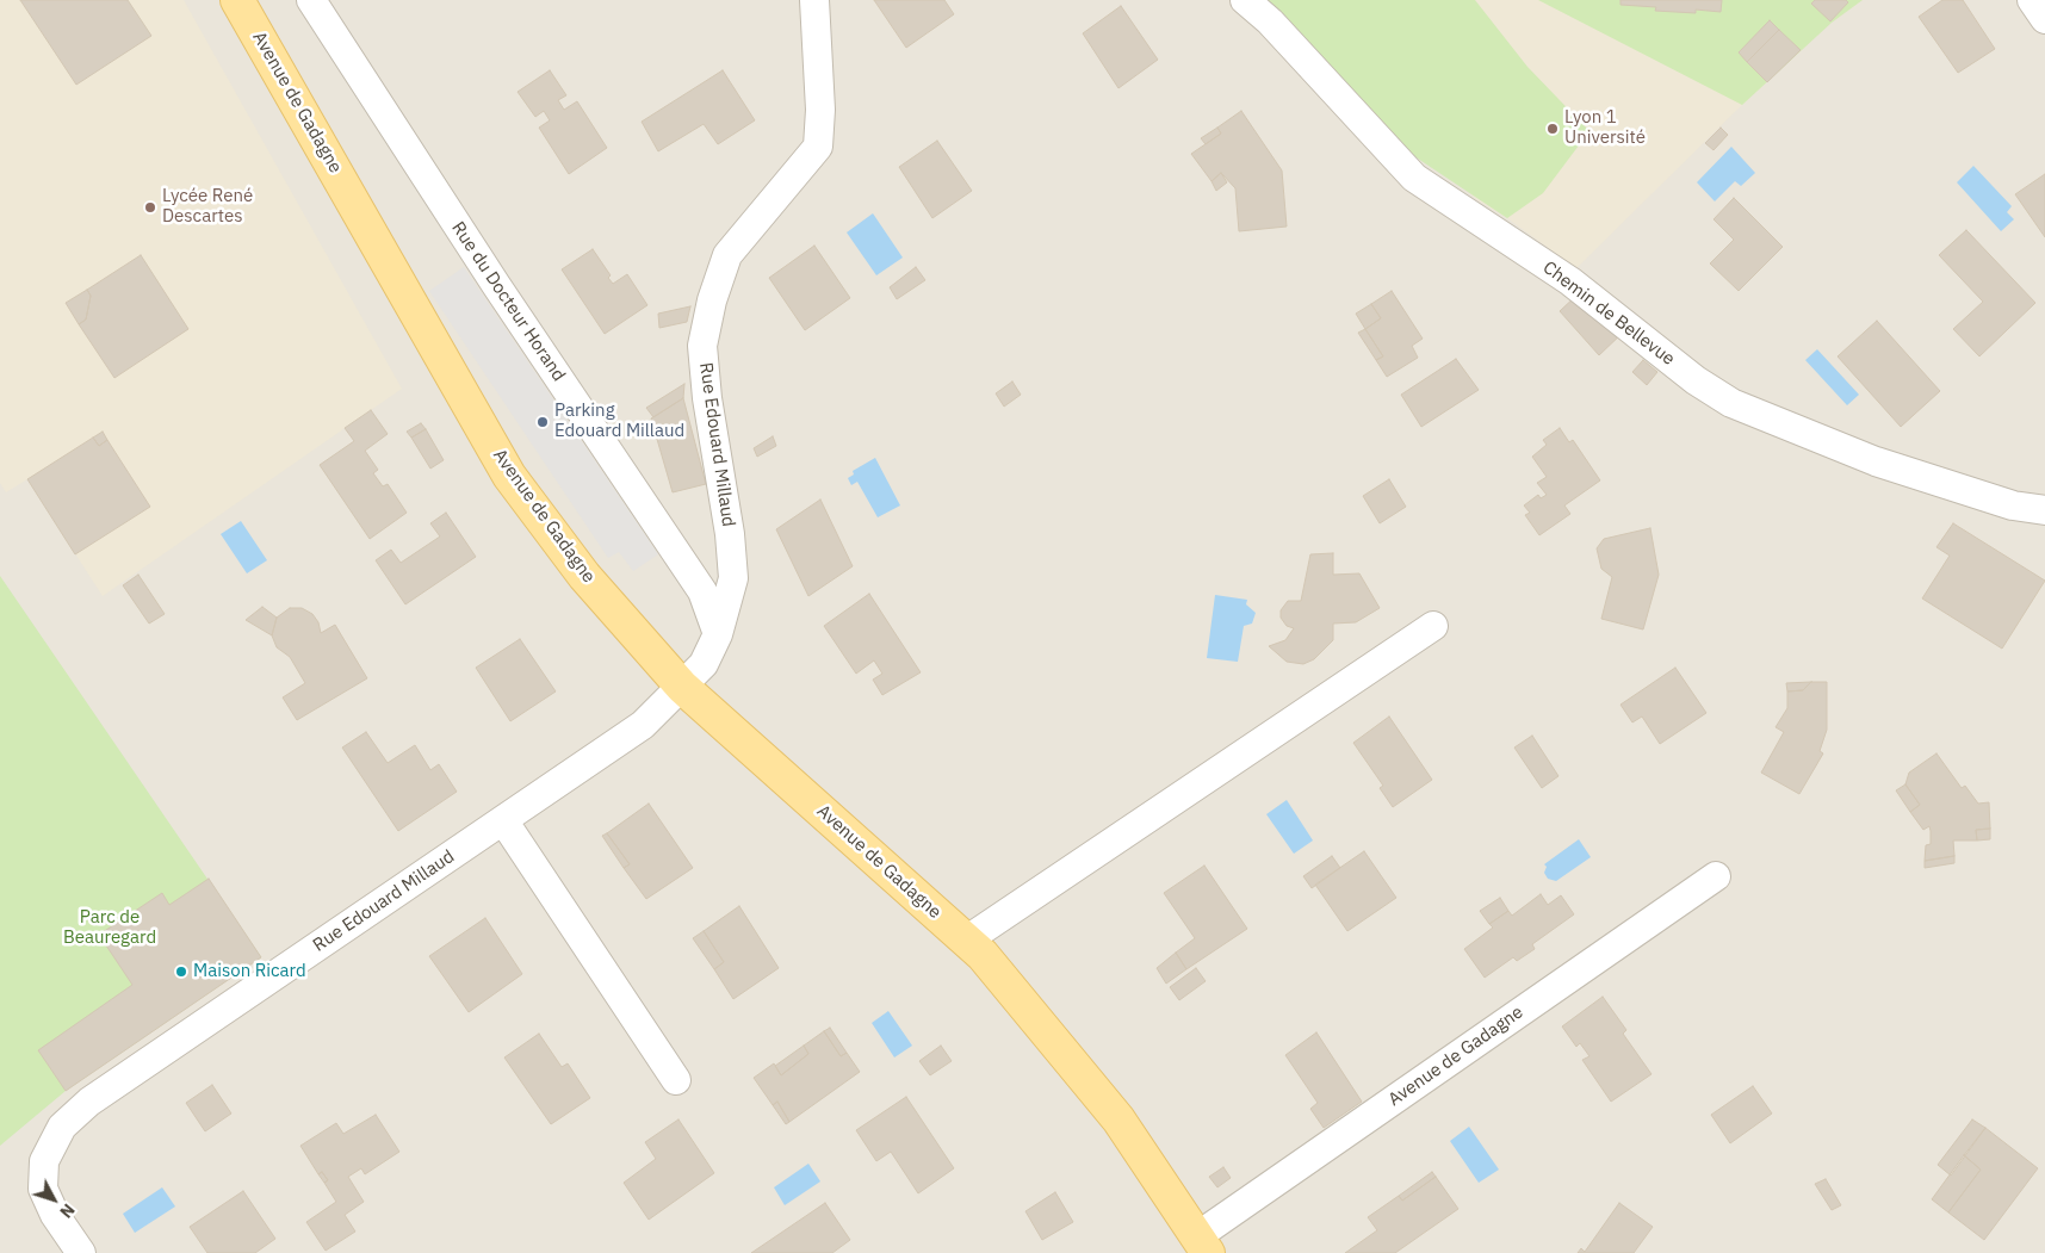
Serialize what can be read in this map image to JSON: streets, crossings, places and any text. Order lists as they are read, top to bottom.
{
  "streets": {
    "main road": ["Avenue de Gadagne"],
    "street": ["Rue du Docteur Horand", "Chemin de Bellevue", "Rue Edouard Millaud"]
  },
  "crossings": [
    ["Avenue de Gadagne", "Rue Edouard Millaud"],
    ["Rue du Docteur Horand", "Rue Edouard Millaud"]
  ],
  "parks": ["Parc de Beauregard"],
  "places": [
    "Lyon 1 Université",
    "Lycée René Descartes",
    "Parking Edouard Millaud",
    "Maison Ricard"
  ],
  "north": "bottom right"
}
